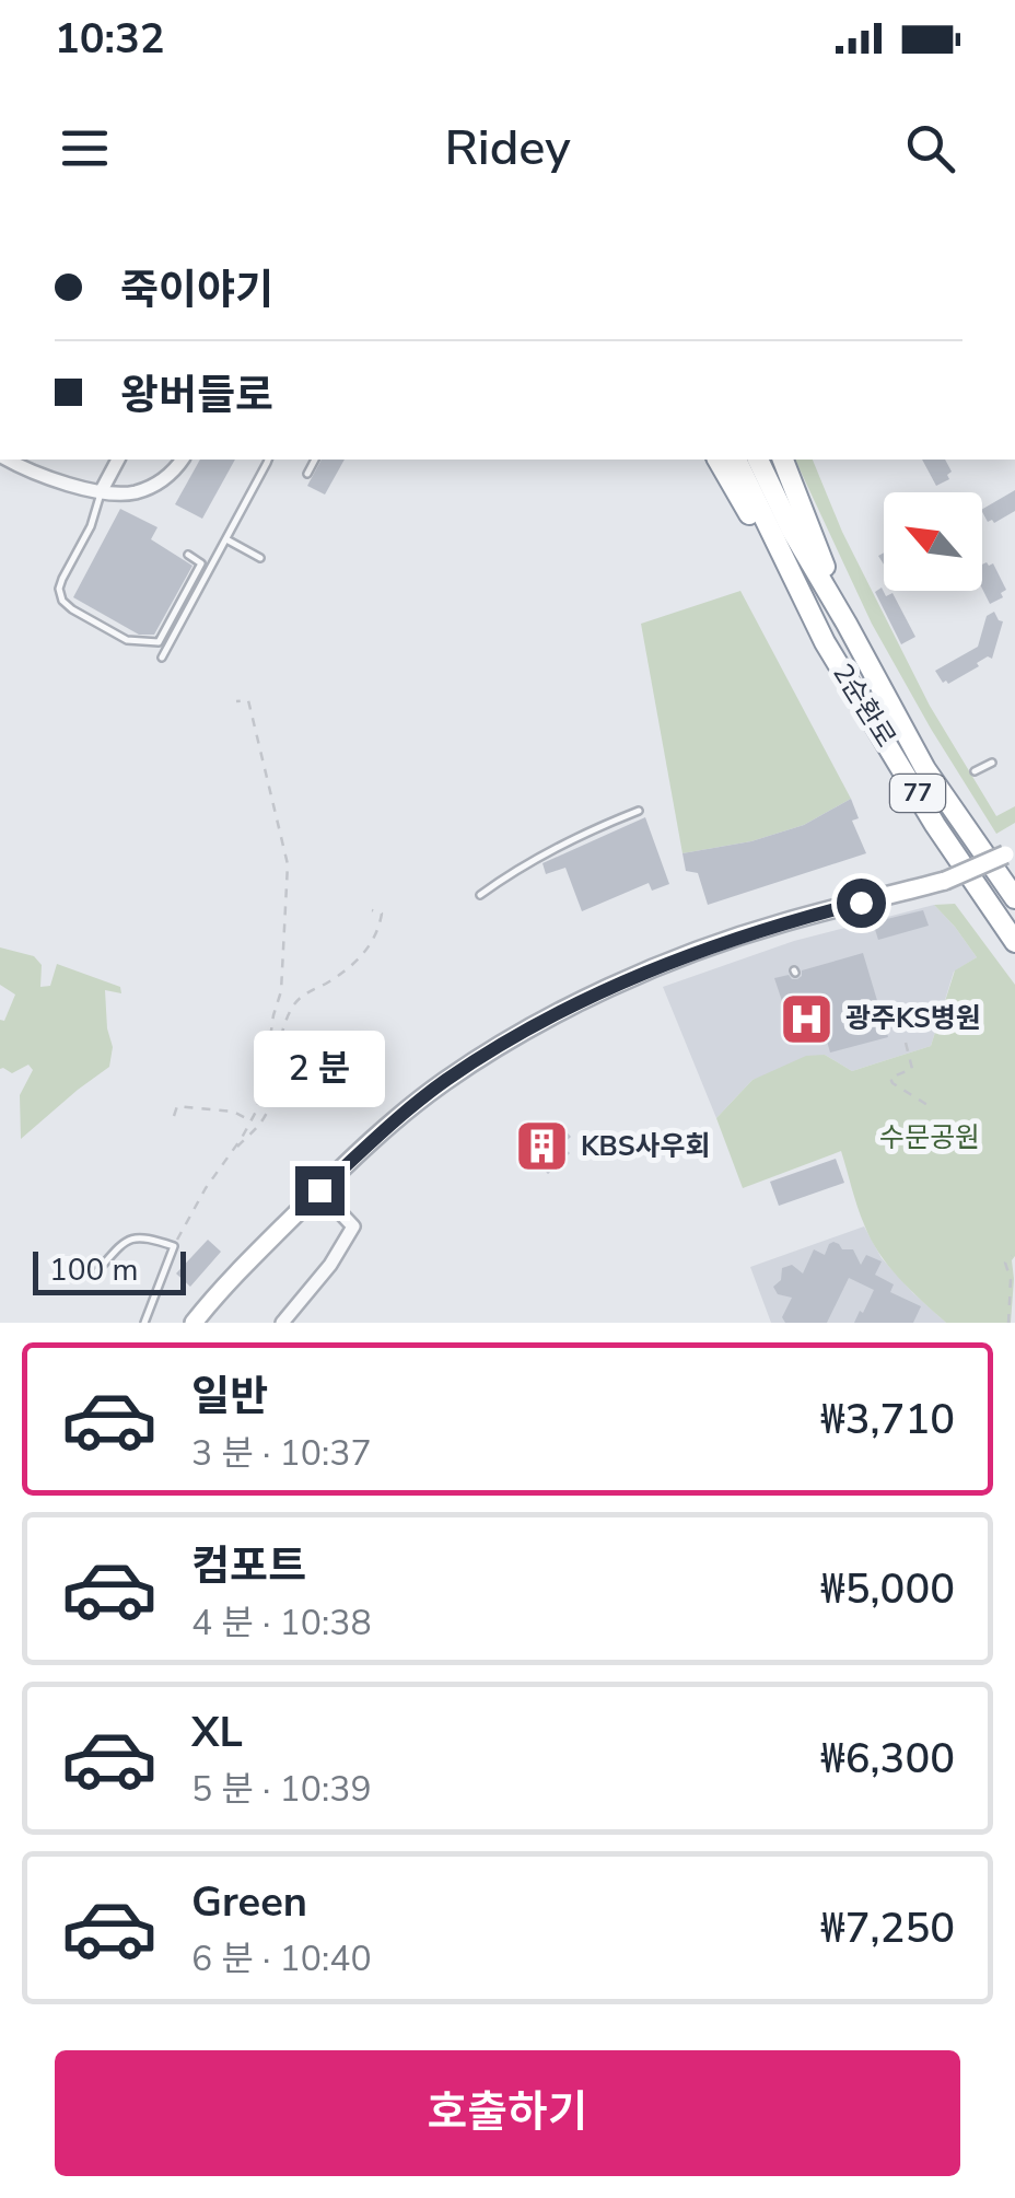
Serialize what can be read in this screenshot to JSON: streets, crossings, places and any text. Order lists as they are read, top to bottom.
{
  "streets": {
    "highway": ["2순환로", "77"]
  },
  "parks": ["수문공원"],
  "places": {
    "hospital": ["광주KS병원"],
    "building": ["KBS사우회"]
  },
  "scale_bar": "100 m",
  "north": "top left",
  "page": {
    "status": "10:32",
    "header": "Ridey",
    "banner": ["죽이야기", "왕버들로"],
    "bubble": "2 분",
    "scale": "100 m",
    "list": [
      {
        "name": "일반",
        "note": "3 분 · 10:37",
        "value": "₩3,710"
      },
      {
        "name": "컴포트",
        "note": "4 분 · 10:38",
        "value": "₩5,000"
      },
      {
        "name": "XL",
        "note": "5 분 · 10:39",
        "value": "₩6,300"
      },
      {
        "name": "Green",
        "note": "6 분 · 10:40",
        "value": "₩7,250"
      }
    ],
    "buttons": "호출하기"
  }
}
